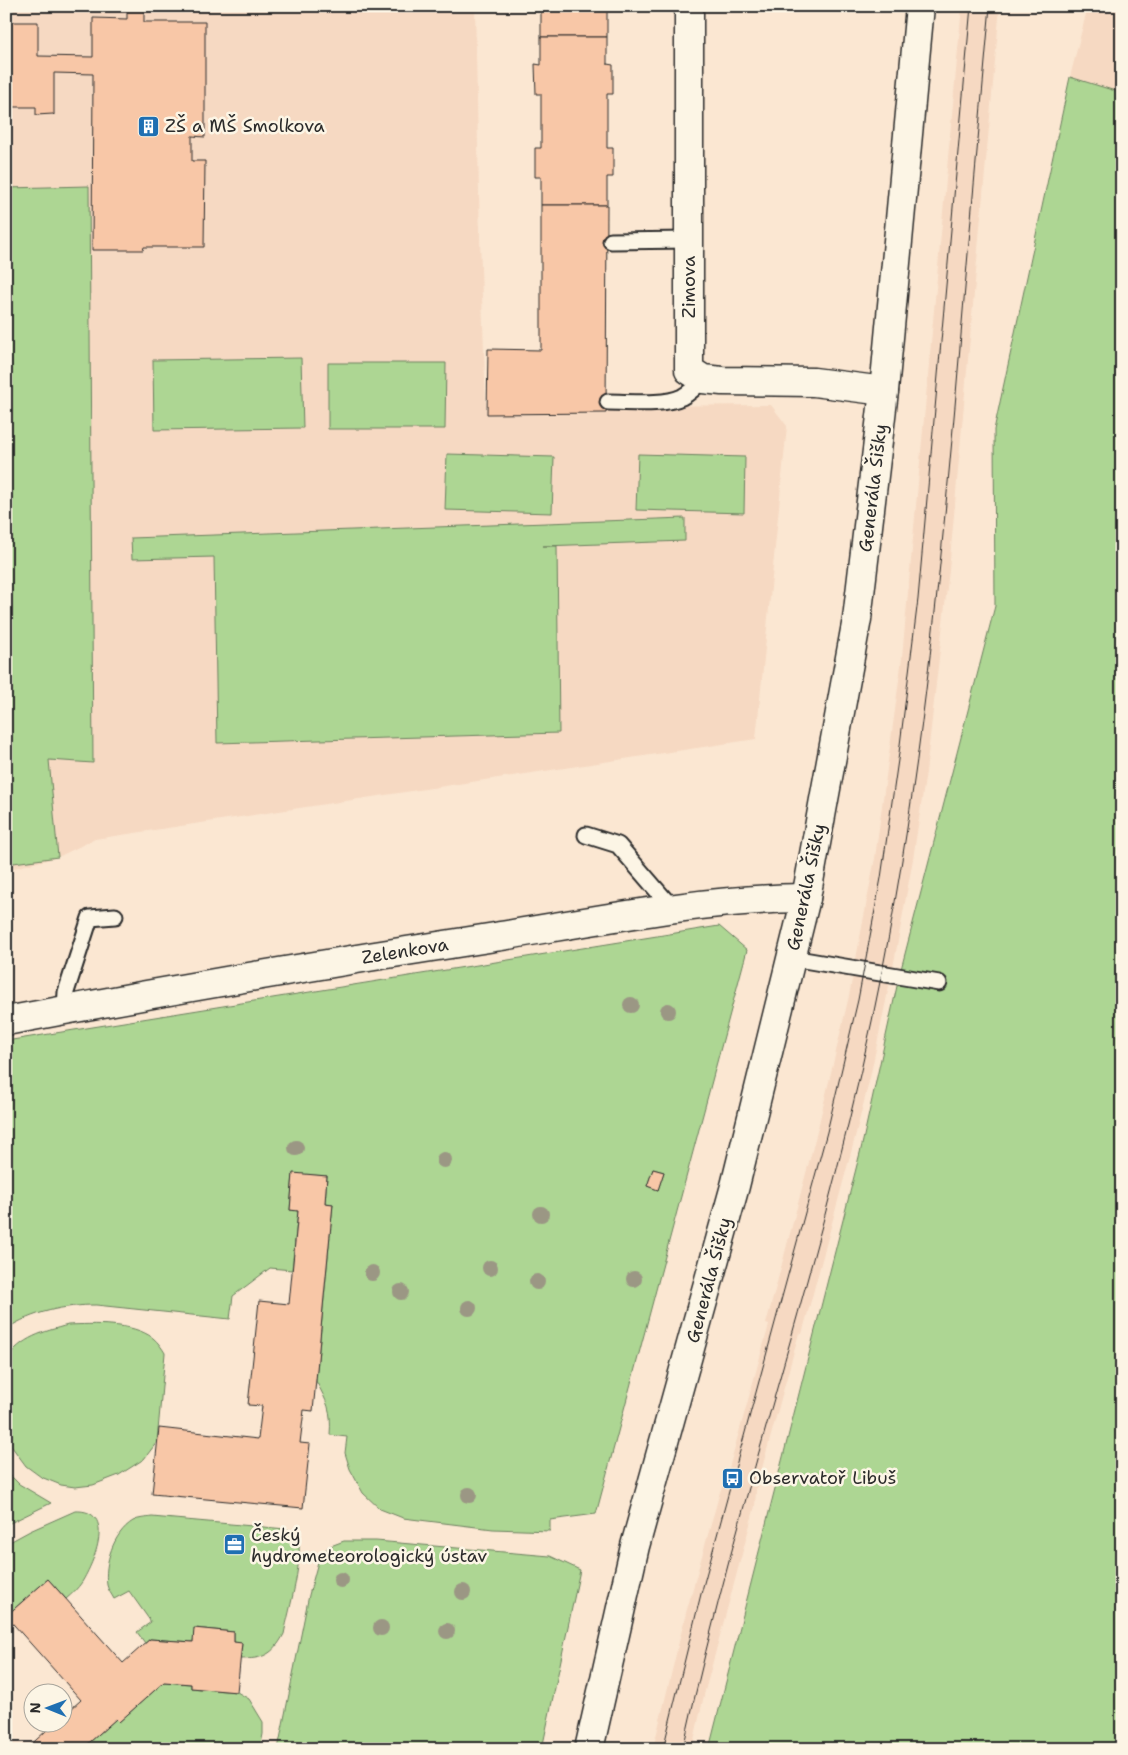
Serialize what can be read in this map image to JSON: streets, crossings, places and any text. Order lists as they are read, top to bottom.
{
  "streets": {
    "main road": ["Zimova", "Generála Šišky", "Zelenkova"]
  },
  "crossings": [
    ["Generála Šišky", "Zelenkova"]
  ],
  "places": {
    "building": ["ZŠ a MŠ Smolkova"],
    "bus stop": ["Observatoř Libuš"],
    "office": ["Český hydrometeorologický ústav"]
  },
  "north": "left"
}
